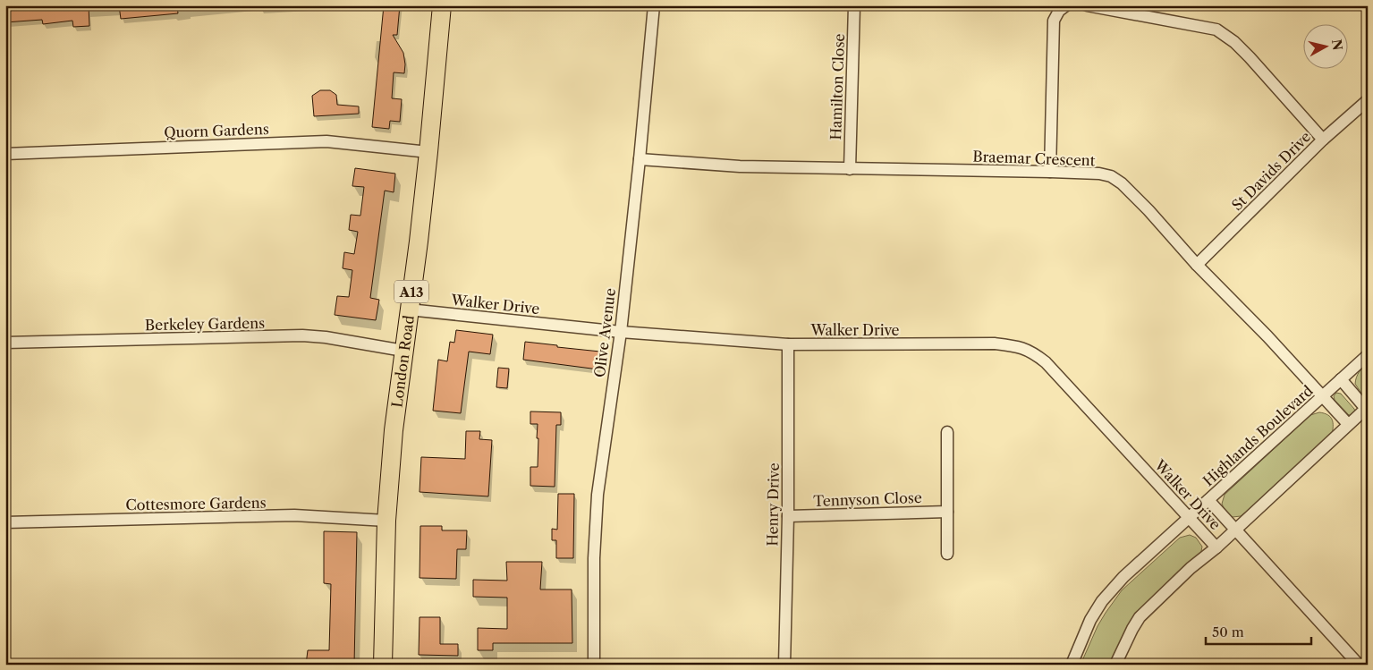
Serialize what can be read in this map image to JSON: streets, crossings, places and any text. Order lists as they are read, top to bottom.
{
  "streets": {
    "main road": ["A13", "London Road"],
    "street": [
      "Hamilton Close",
      "Quorn Gardens",
      "Braemar Crescent",
      "St Davids Drive",
      "Walker Drive",
      "Berkeley Gardens",
      "Olive Avenue",
      "Highlands Boulevard",
      "Tennyson Close",
      "Cottesmore Gardens",
      "Henry Drive"
    ]
  },
  "crossings": [
    ["Hamilton Close", "Braemar Crescent"],
    ["Quorn Gardens", "London Road"],
    ["Braemar Crescent", "St Davids Drive"],
    ["Braemar Crescent", "Olive Avenue"],
    ["Braemar Crescent", "Highlands Boulevard"],
    ["Walker Drive", "Olive Avenue"],
    ["Walker Drive", "London Road"],
    ["Walker Drive", "Highlands Boulevard"],
    ["Walker Drive", "Henry Drive"],
    ["Berkeley Gardens", "London Road"],
    ["London Road", "Cottesmore Gardens"],
    ["Tennyson Close", "Henry Drive"]
  ],
  "scale_bar": "50 m",
  "north": "right"
}
